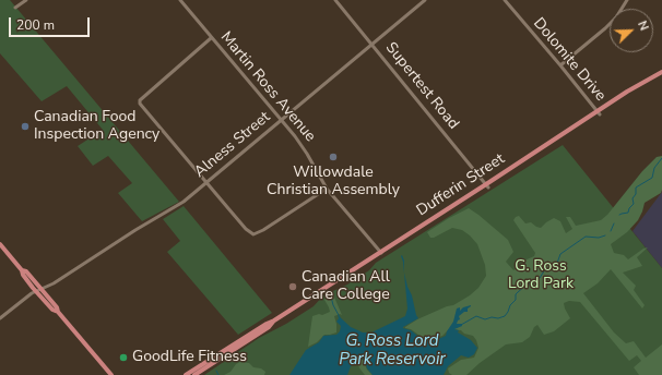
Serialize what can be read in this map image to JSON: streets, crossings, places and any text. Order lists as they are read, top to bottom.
{
  "streets": {
    "main road": ["Dufferin Street"],
    "street": [
      "Dolomite Drive",
      "Supertest Road",
      "Martin Ross Avenue",
      "Alness Street"
    ]
  },
  "crossings": [
    ["Dolomite Drive", "Dufferin Street"],
    ["Supertest Road", "Alness Street"],
    ["Supertest Road", "Dufferin Street"],
    ["Martin Ross Avenue", "Alness Street"],
    ["Martin Ross Avenue", "Dufferin Street"]
  ],
  "water": ["G. Ross Lord Park Reservoir"],
  "parks": ["G. Ross Lord Park"],
  "places": [
    "Canadian Food Inspection Agency",
    "Willowdale Christian Assembly",
    "Canadian All Care College",
    "GoodLife Fitness"
  ],
  "scale_bar": "200 m",
  "north": "top right"
}
